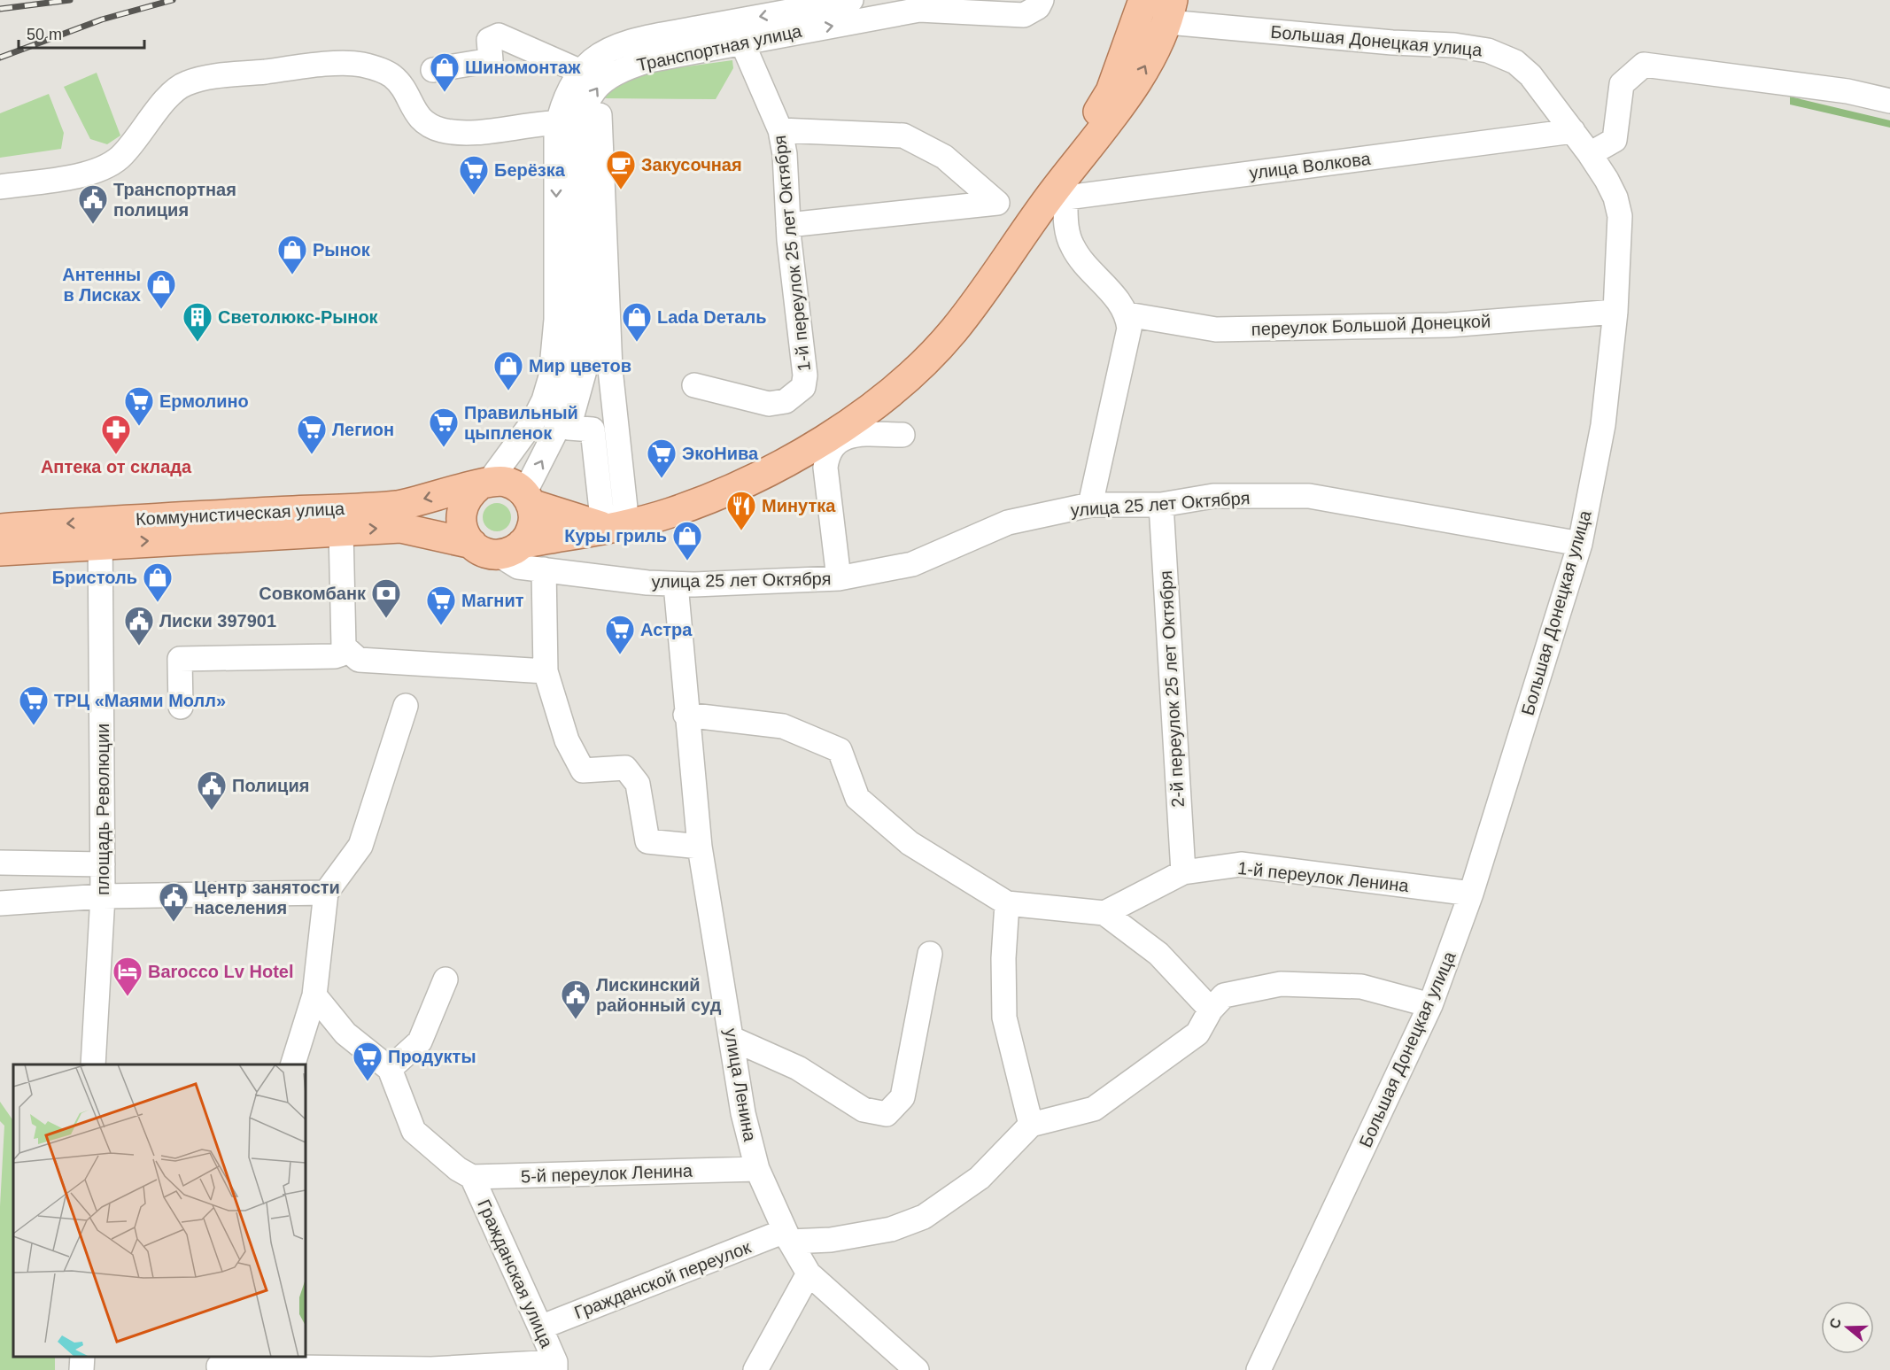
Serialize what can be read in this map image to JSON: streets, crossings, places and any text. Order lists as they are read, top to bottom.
{
  "streets": {
    "main road": ["Коммунистическая улица"],
    "street": [
      "Большая Донецкая улица",
      "Транспортная улица",
      "улица Волкова",
      "1-й переулок 25 лет Октября",
      "переулок Большой Донецкой",
      "улица 25 лет Октября",
      "2-й переулок 25 лет Октября",
      "площадь Революции",
      "1-й переулок Ленина",
      "улица Ленина",
      "5-й переулок Ленина",
      "Гражданская улица",
      "Гражданской переулок"
    ]
  },
  "crossings": [
    ["Большая Донецкая улица", "улица Волкова"],
    ["Большая Донецкая улица", "переулок Большой Донецкой"],
    ["Большая Донецкая улица", "улица 25 лет Октября"],
    ["Большая Донецкая улица", "Коммунистическая улица"],
    ["Большая Донецкая улица", "1-й переулок Ленина"],
    ["Транспортная улица", "1-й переулок 25 лет Октября"],
    ["Транспортная улица", "улица 25 лет Октября"],
    ["Транспортная улица", "Коммунистическая улица"],
    ["улица Волкова", "Коммунистическая улица"],
    ["улица 25 лет Октября", "Коммунистическая улица"],
    ["улица 25 лет Октября", "2-й переулок 25 лет Октября"],
    ["улица 25 лет Октября", "улица Ленина"],
    ["Коммунистическая улица", "площадь Революции"],
    ["2-й переулок 25 лет Октября", "1-й переулок Ленина"],
    ["улица Ленина", "5-й переулок Ленина"],
    ["улица Ленина", "Гражданской переулок"],
    ["5-й переулок Ленина", "Гражданская улица"],
    ["Гражданская улица", "Гражданской переулок"]
  ],
  "places": {
    "shop": [
      "Шиномонтаж",
      "Рынок",
      "Антенны в Лисках",
      "Lada Dеталь",
      "Мир цветов",
      "Куры гриль",
      "Бристоль"
    ],
    "cafe": ["Закусочная"],
    "supermarket": [
      "Берёзка",
      "Ермолино",
      "Правильный цыпленок",
      "Легион",
      "ЭкоНива",
      "Магнит",
      "Астра",
      "ТРЦ «Маями Молл»",
      "Продукты"
    ],
    "public building": [
      "Транспортная полиция",
      "Лиски 397901",
      "Полиция",
      "Центр занятости населения",
      "Лискинский районный суд"
    ],
    "building": ["Светолюкс-Рынок"],
    "pharmacy": ["Аптека от склада"],
    "restaurant": ["Минутка"],
    "bank": ["Совкомбанк"],
    "hotel": ["Barocco Lv Hotel"]
  },
  "scale_bar": "50 m",
  "north": "left"
}
